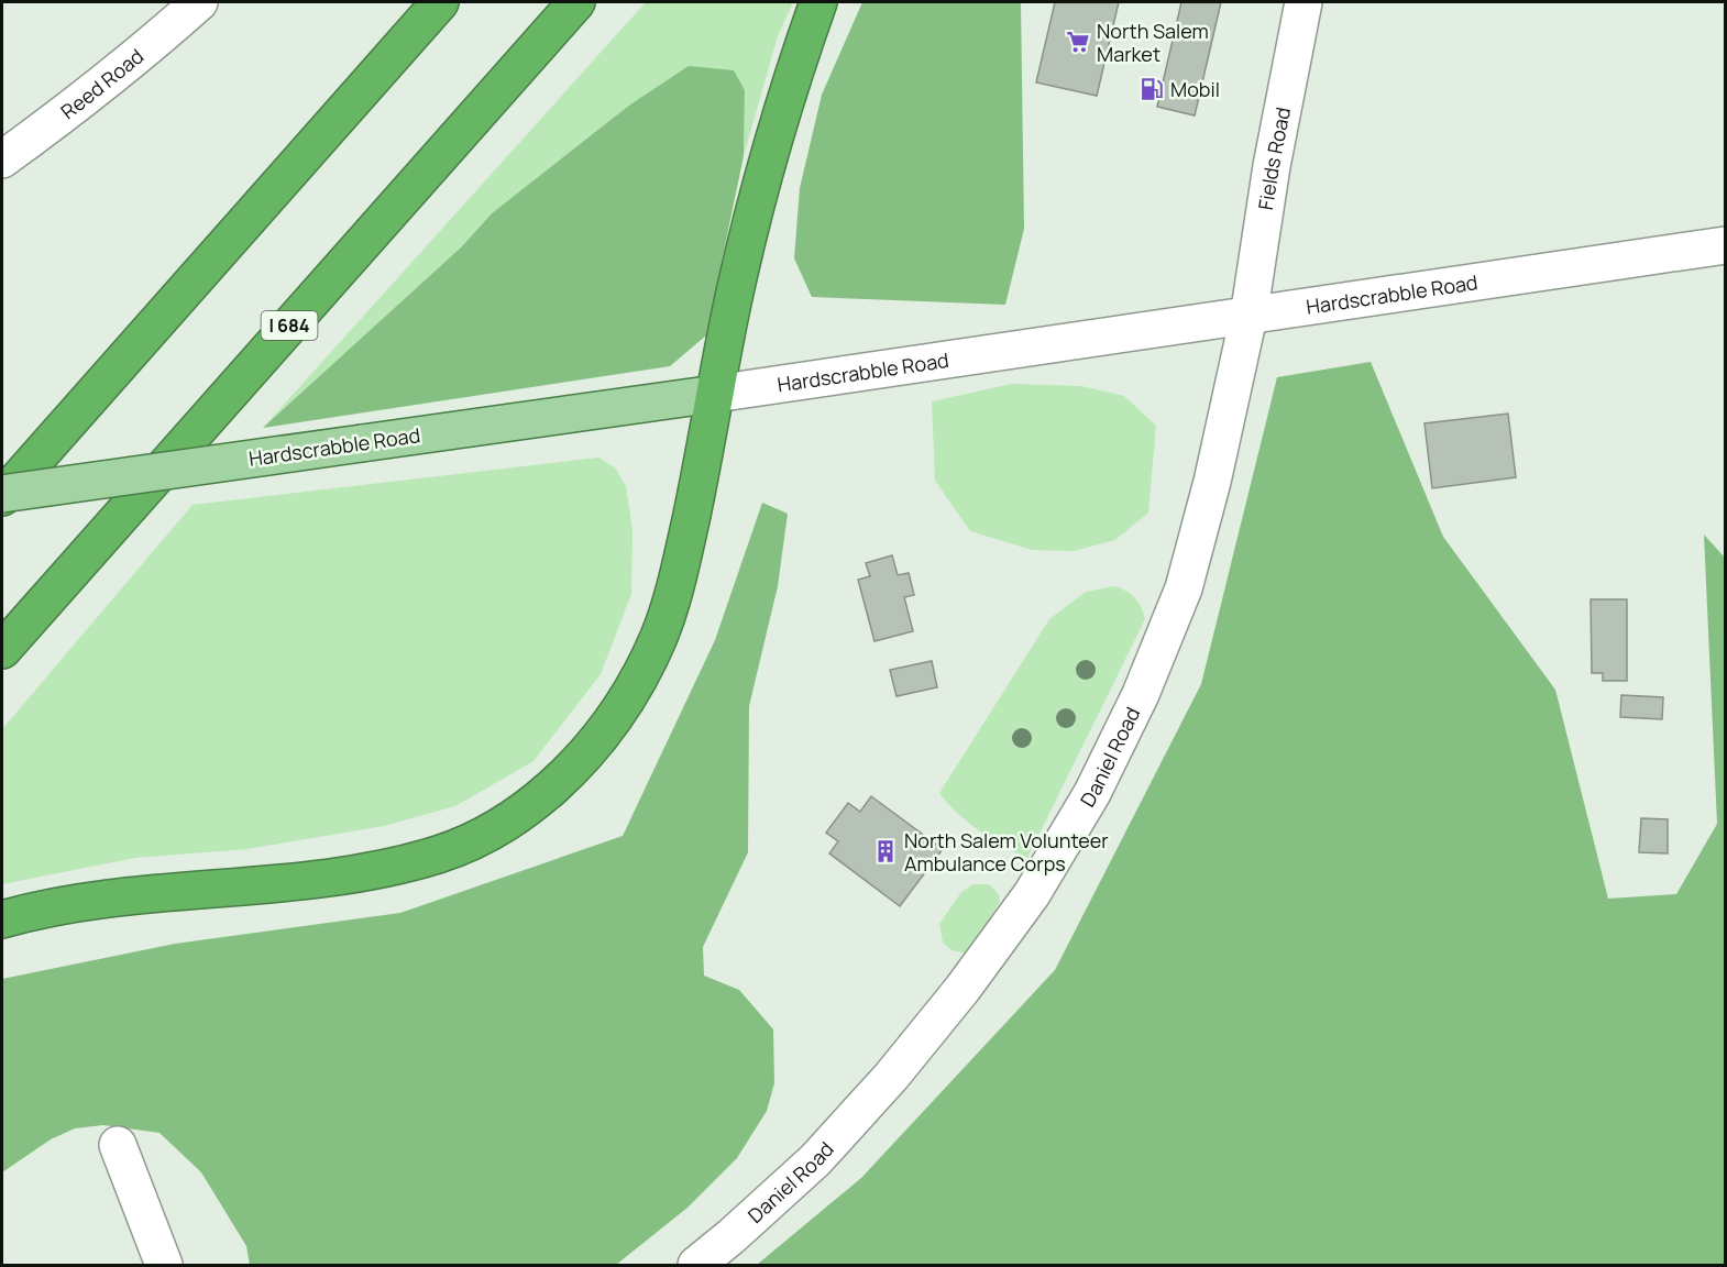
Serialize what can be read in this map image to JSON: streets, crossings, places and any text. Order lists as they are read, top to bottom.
{
  "streets": {
    "highway": ["I 684"],
    "main road": ["Hardscrabble Road"],
    "street": ["Reed Road", "Fields Road", "Daniel Road"]
  },
  "crossings": [
    ["Fields Road", "Hardscrabble Road"],
    ["Fields Road", "Daniel Road"],
    ["Hardscrabble Road", "Daniel Road"]
  ],
  "places": {
    "supermarket": ["North Salem Market"],
    "fuel station": ["Mobil"],
    "building": ["North Salem Volunteer Ambulance Corps"]
  }
}
